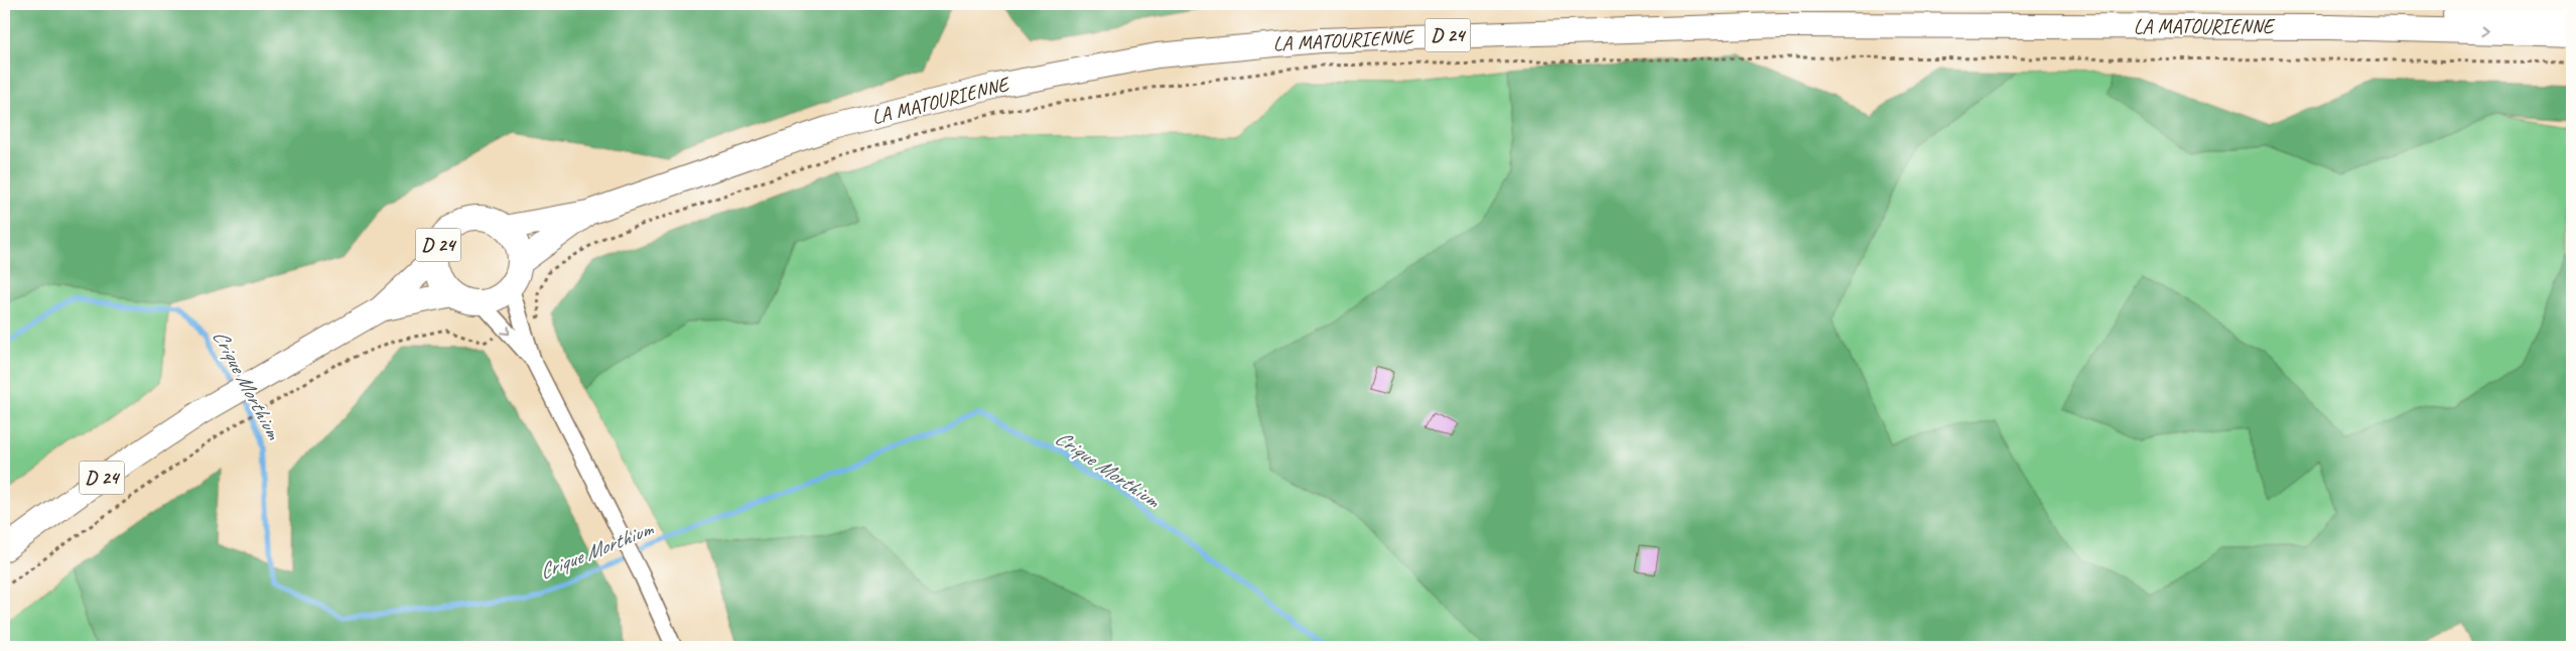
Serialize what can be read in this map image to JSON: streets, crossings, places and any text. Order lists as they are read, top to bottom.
{
  "streets": {
    "main road": ["LA MATOURIENNE", "D 24"]
  },
  "crossings": [
    ["LA MATOURIENNE", "D 24"]
  ],
  "water": ["Crique Morthium"]
}
